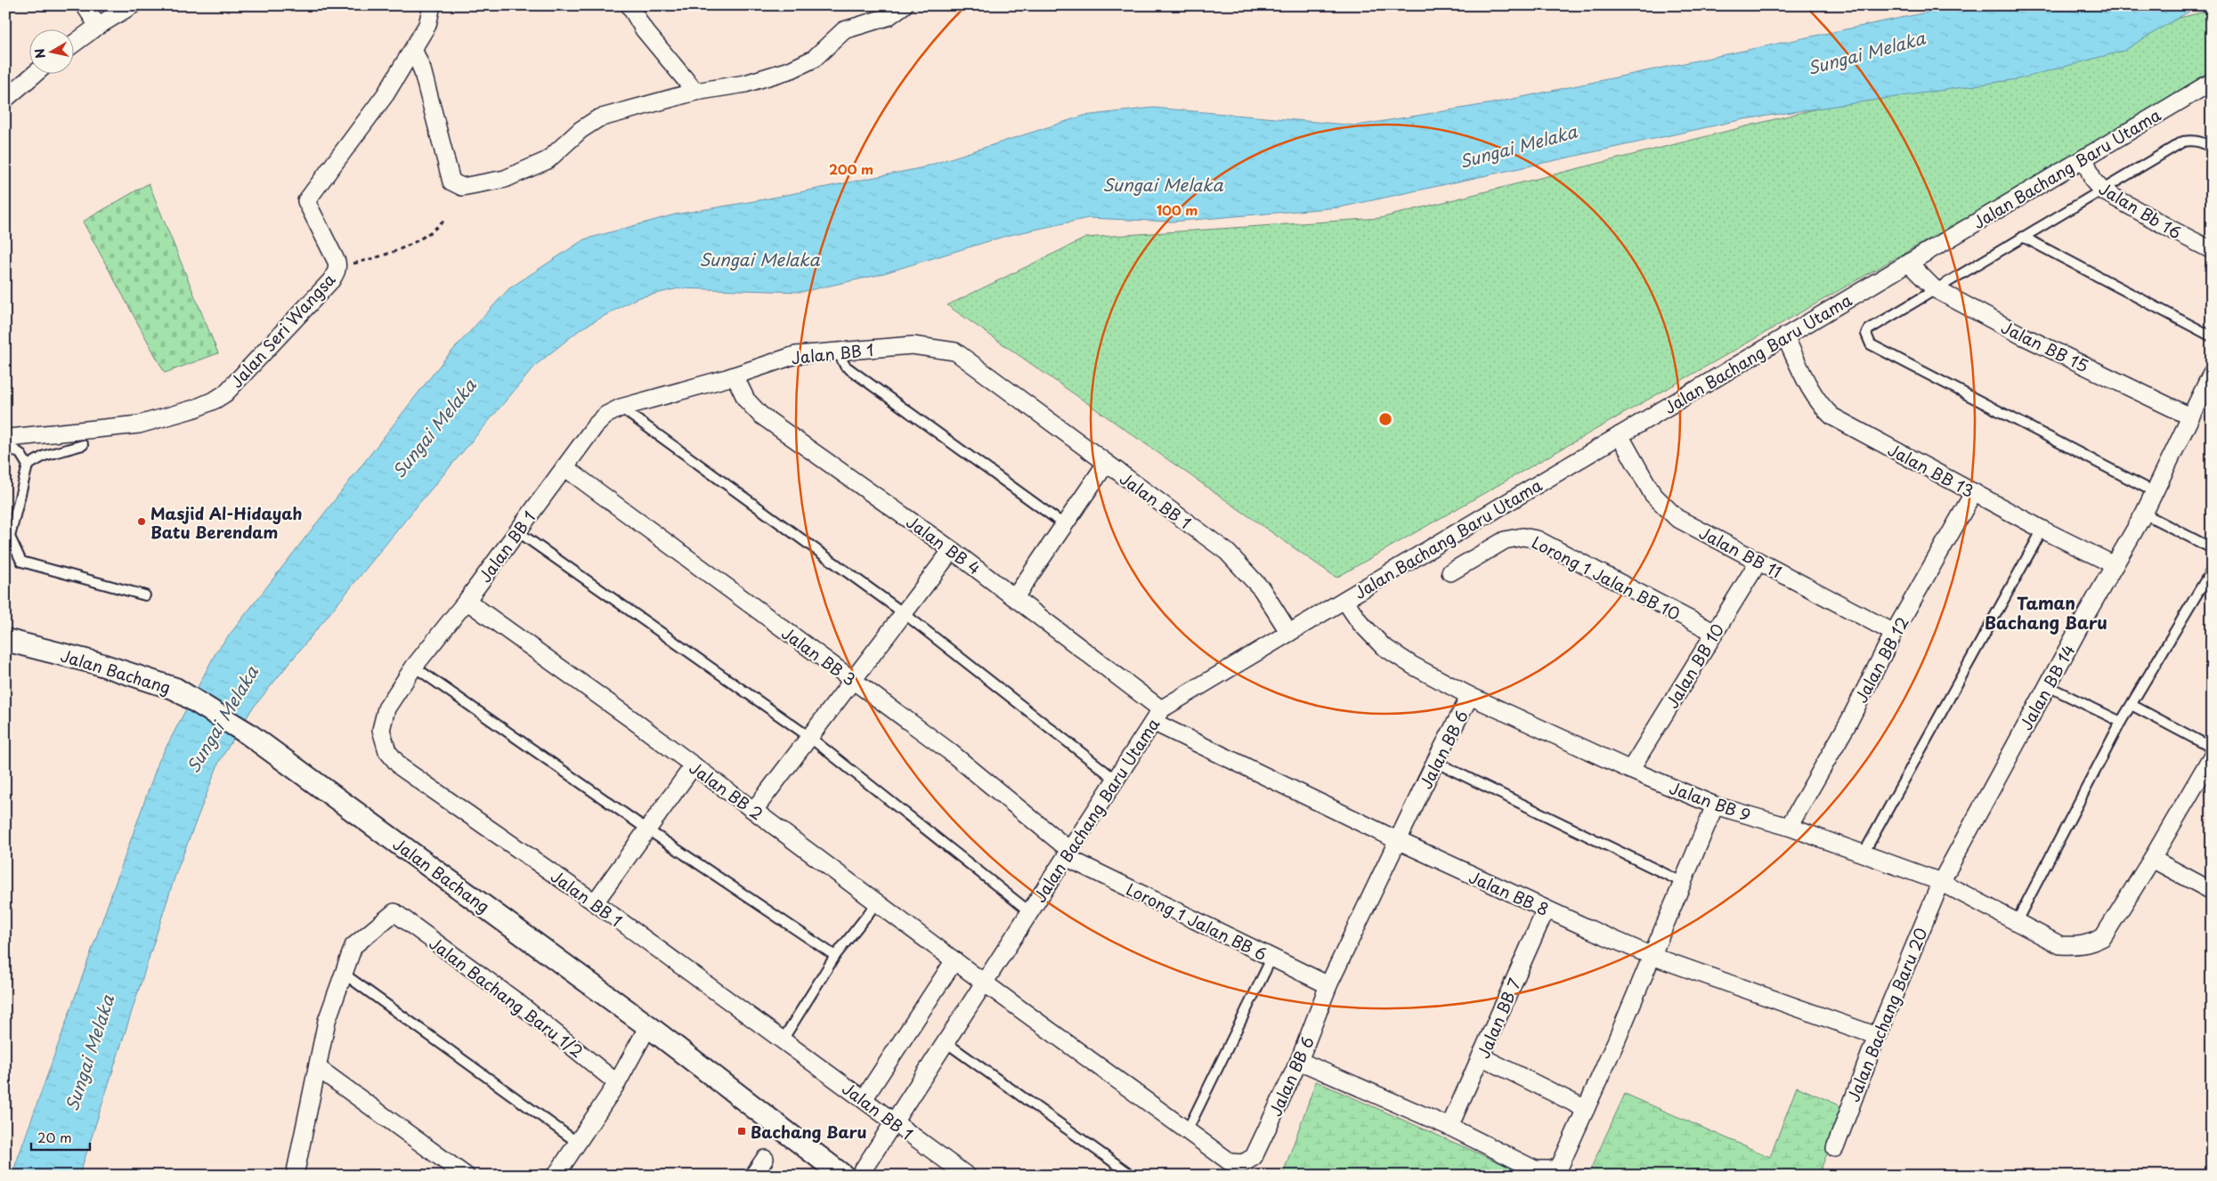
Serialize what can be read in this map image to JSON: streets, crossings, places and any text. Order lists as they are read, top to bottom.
{
  "streets": {
    "street": [
      "Jalan Bachang Baru Utama",
      "Jalan Bb 16",
      "Jalan Seri Wangsa",
      "Jalan BB 15",
      "Jalan BB 1",
      "Jalan BB 13",
      "Jalan BB 4",
      "Jalan BB 11",
      "Lorong 1 Jalan BB 10",
      "Jalan BB 3",
      "Jalan BB 12",
      "Jalan BB 10",
      "Jalan Bachang",
      "Jalan BB 14",
      "Jalan BB 6",
      "Jalan BB 2",
      "Jalan BB 9",
      "Jalan BB 8",
      "Lorong 1 Jalan BB 6",
      "Jalan Bachang Baru 1/2",
      "Jalan Bachang Baru 20",
      "Jalan BB 7"
    ]
  },
  "crossings": [
    ["Jalan Bachang Baru Utama", "Jalan Bb 16"],
    ["Jalan Bachang Baru Utama", "Jalan BB 15"],
    ["Jalan Bachang Baru Utama", "Jalan BB 1"],
    ["Jalan Bachang Baru Utama", "Jalan BB 13"],
    ["Jalan Bachang Baru Utama", "Jalan BB 4"],
    ["Jalan Bachang Baru Utama", "Jalan BB 11"],
    ["Jalan Bachang Baru Utama", "Jalan BB 3"],
    ["Jalan Bachang Baru Utama", "Jalan BB 6"],
    ["Jalan Bachang Baru Utama", "Jalan BB 2"],
    ["Jalan Bachang Baru Utama", "Jalan BB 9"],
    ["Jalan Bachang Baru Utama", "Jalan BB 8"],
    ["Jalan Bachang Baru Utama", "Lorong 1 Jalan BB 6"],
    ["Jalan BB 15", "Jalan BB 14"],
    ["Jalan BB 1", "Jalan BB 4"],
    ["Jalan BB 1", "Jalan BB 3"],
    ["Jalan BB 1", "Jalan BB 2"],
    ["Jalan BB 13", "Jalan BB 12"],
    ["Jalan BB 13", "Jalan BB 14"],
    ["Jalan BB 4", "Jalan BB 8"],
    ["Jalan BB 11", "Jalan BB 12"],
    ["Jalan BB 11", "Jalan BB 10"],
    ["Lorong 1 Jalan BB 10", "Jalan BB 10"],
    ["Jalan BB 3", "Lorong 1 Jalan BB 6"],
    ["Jalan BB 12", "Jalan BB 9"],
    ["Jalan BB 10", "Jalan BB 9"],
    ["Jalan BB 14", "Jalan BB 9"],
    ["Jalan BB 14", "Jalan Bachang Baru 20"],
    ["Jalan BB 6", "Jalan BB 2"],
    ["Jalan BB 6", "Jalan BB 9"],
    ["Jalan BB 6", "Jalan BB 8"],
    ["Jalan BB 6", "Lorong 1 Jalan BB 6"],
    ["Jalan BB 9", "Jalan Bachang Baru 20"],
    ["Jalan BB 8", "Jalan Bachang Baru 20"],
    ["Jalan BB 8", "Jalan BB 7"]
  ],
  "districts": ["Taman Bachang Baru"],
  "water": ["Sungai Melaka"],
  "places": {
    "other": ["Masjid Al-Hidayah Batu Berendam"],
    "transit": ["Bachang Baru"]
  },
  "scale_bar": "20 m",
  "north": "left",
  "rings": ["200 m", "100 m"]
}
